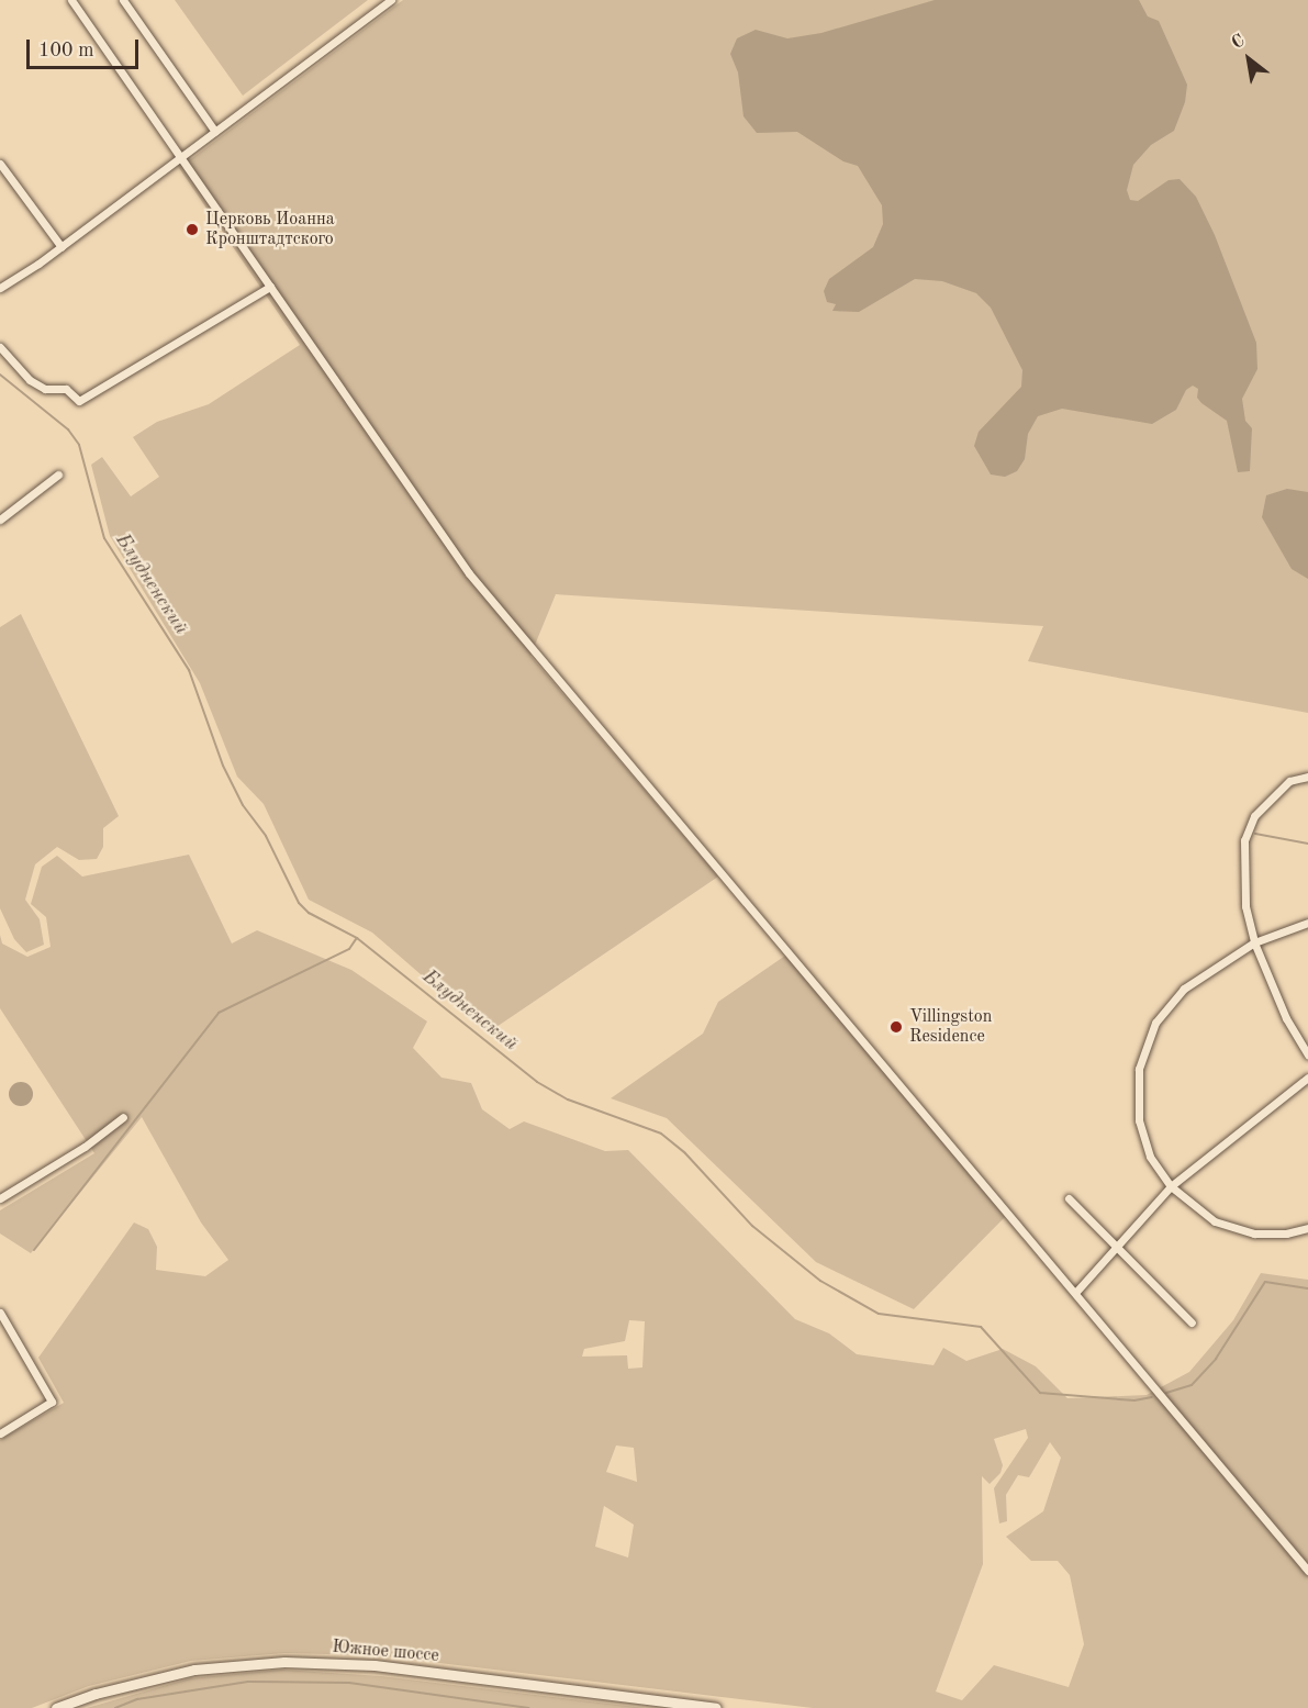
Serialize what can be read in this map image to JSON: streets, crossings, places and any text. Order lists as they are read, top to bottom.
{
  "streets": {
    "street": ["Южное шоссе"]
  },
  "water": ["Блудненский"],
  "places": ["Церковь Иоанна Кронштадтского", "Villingston Residence"],
  "scale_bar": "100 m",
  "north": "top left"
}
